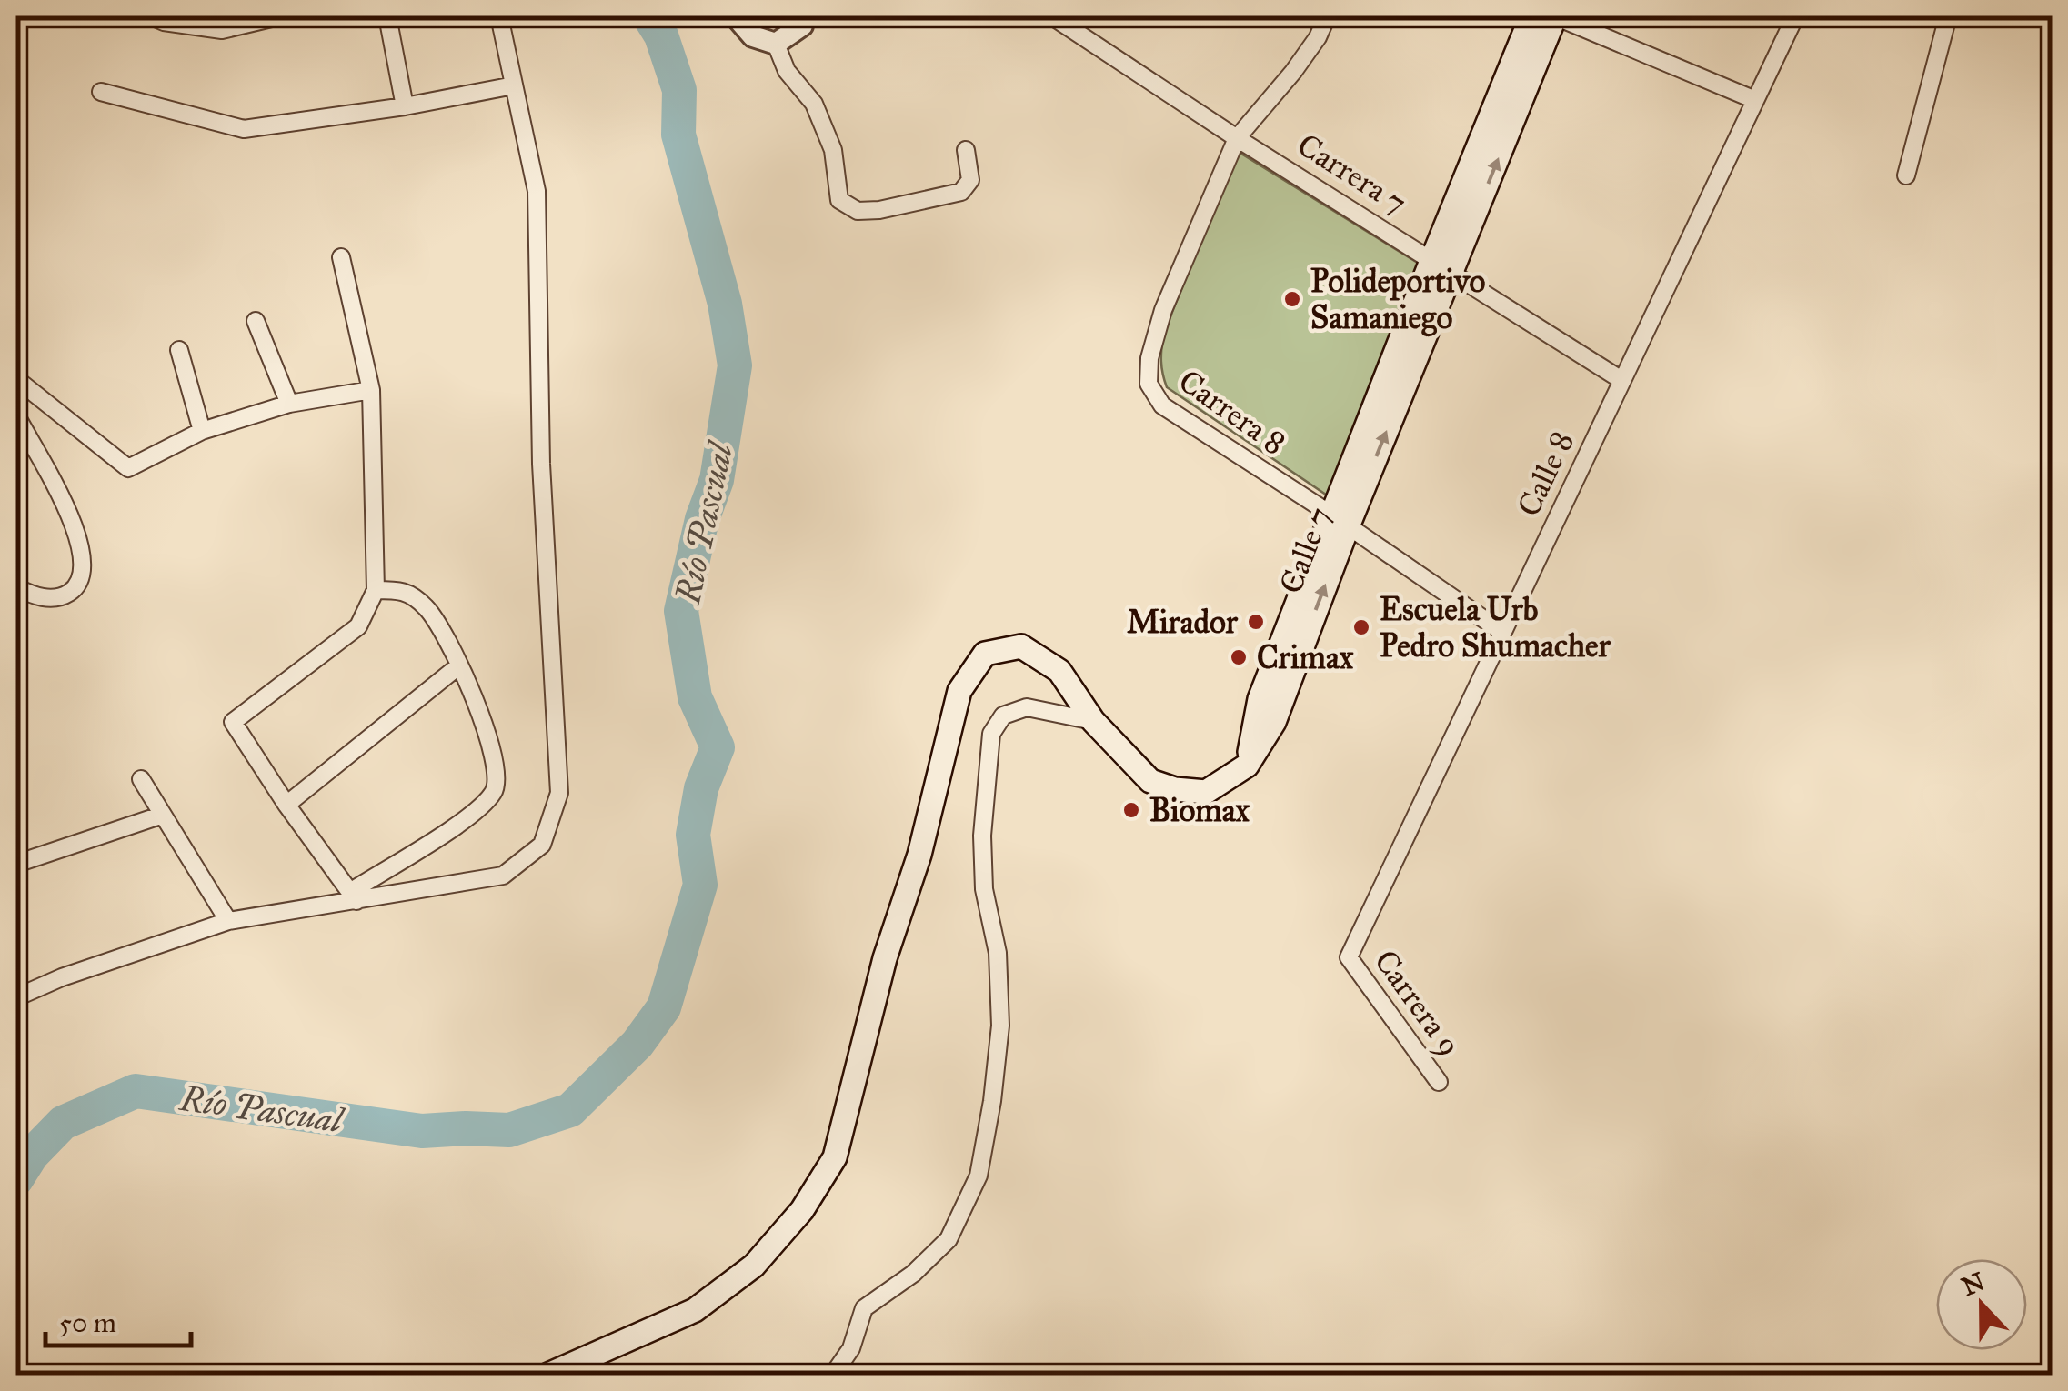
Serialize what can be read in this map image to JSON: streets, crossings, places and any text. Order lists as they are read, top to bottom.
{
  "streets": {
    "main road": ["Calle 7"],
    "street": [
      "Carrera 7",
      "Carrera 8",
      "Calle 8",
      "Carrera 9"
    ]
  },
  "crossings": [
    ["Carrera 7", "Carrera 8"],
    ["Carrera 7", "Calle 8"],
    ["Carrera 7", "Calle 7"],
    ["Carrera 8", "Calle 8"],
    ["Carrera 8", "Calle 7"],
    ["Calle 8", "Carrera 9"]
  ],
  "water": ["Río Pascual"],
  "places": [
    "Polideportivo Samaniego",
    "Mirador",
    "Escuela Urb Pedro Shumacher",
    "Crimax",
    "Biomax"
  ],
  "scale_bar": "50 m",
  "north": "top"
}
